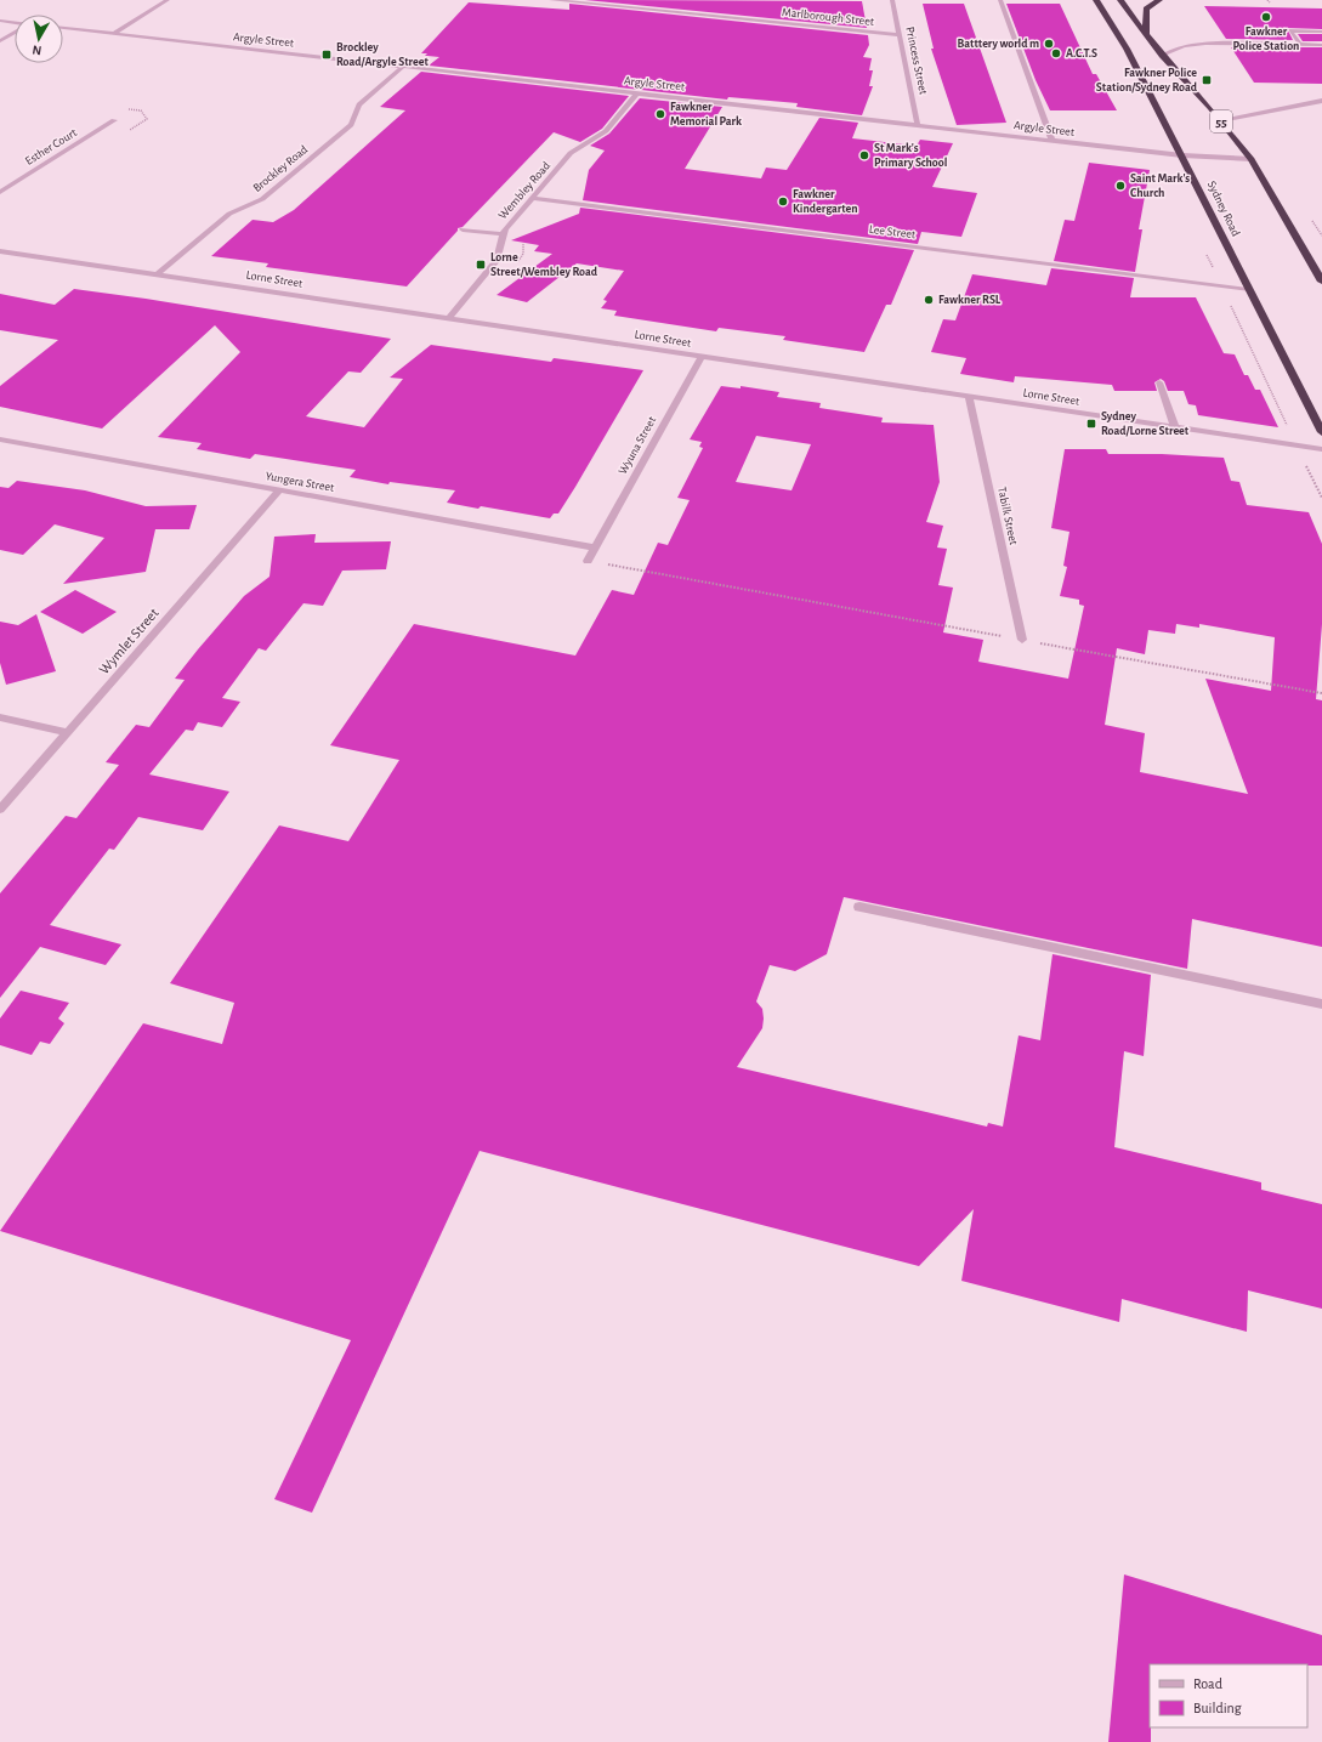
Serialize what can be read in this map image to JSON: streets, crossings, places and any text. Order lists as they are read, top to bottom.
{
  "streets": {
    "highway": ["55", "Sydney Road"],
    "street": [
      "Marlborough Street",
      "Argyle Street",
      "Princess Street",
      "Esther Court",
      "Brockley Road",
      "Wembley Road",
      "Lee Street",
      "Lorne Street",
      "Wyuna Street",
      "Yungera Street",
      "Tabilk Street",
      "Wymlet Street"
    ]
  },
  "crossings": [
    ["Marlborough Street", "Princess Street"],
    ["Argyle Street", "Princess Street"],
    ["Argyle Street", "55"],
    ["Argyle Street", "Brockley Road"],
    ["Argyle Street", "Wembley Road"],
    ["Argyle Street", "Sydney Road"],
    ["Brockley Road", "Lorne Street"],
    ["Wembley Road", "Lee Street"],
    ["Wembley Road", "Lorne Street"],
    ["Sydney Road", "Lee Street"],
    ["Lorne Street", "Wyuna Street"],
    ["Lorne Street", "Tabilk Street"],
    ["Wyuna Street", "Yungera Street"],
    ["Yungera Street", "Wymlet Street"]
  ],
  "places": {
    "other": [
      "Fawkner Police Station",
      "Batttery world m",
      "A.C.T.S",
      "Fawkner Memorial Park",
      "St Mark's Primary School",
      "Saint Mark's Church",
      "Fawkner Kindergarten",
      "Fawkner RSL"
    ],
    "transit": [
      "Brockley Road/Argyle Street",
      "Fawkner Police Station/Sydney Road",
      "Lorne Street/Wembley Road",
      "Sydney Road/Lorne Street"
    ]
  },
  "legend": ["Road", "Building"],
  "north": "bottom"
}
